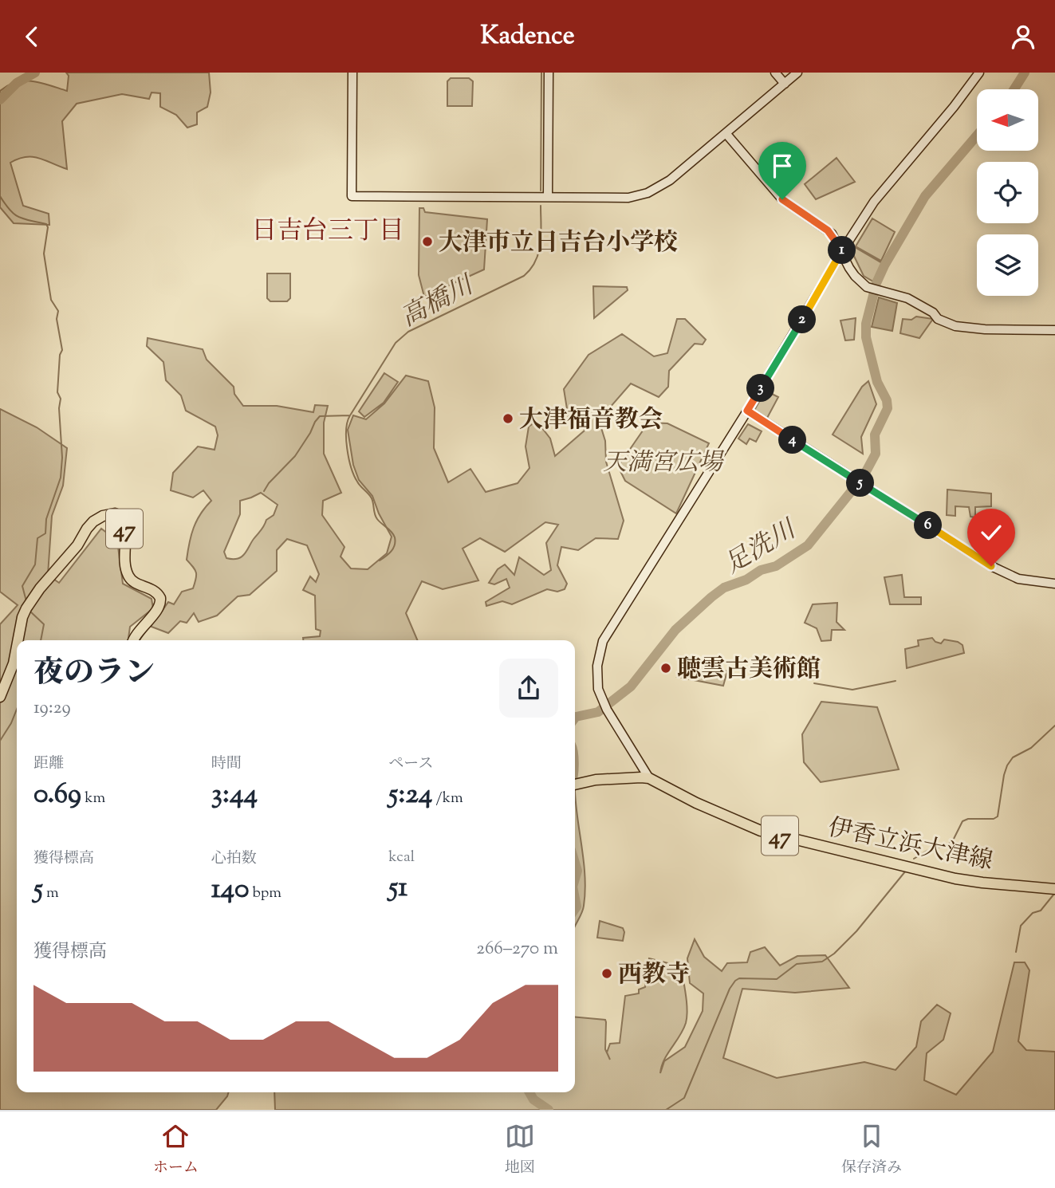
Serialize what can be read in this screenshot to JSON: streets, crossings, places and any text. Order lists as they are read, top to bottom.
{
  "streets": {
    "main road": ["47", "伊香立浜大津線"]
  },
  "districts": ["日吉台三丁目"],
  "water": ["高橋川", "足洗川"],
  "parks": ["天満宮広場"],
  "places": [
    "大津市立日吉台小学校",
    "大津福音教会",
    "聴雲古美術館",
    "西教寺"
  ],
  "north": "left",
  "page": {
    "header": "Kadence",
    "pins": [
      "1",
      "2",
      "3",
      "4",
      "5",
      "6"
    ],
    "heading": ["夜のラン", "19:29"],
    "stats": [
      ["距離", "0.69 km"],
      ["時間", "3:44"],
      ["ペース", "5:24 /km"],
      ["獲得標高", "5 m"],
      ["心拍数", "140 bpm"],
      ["kcal", "51"]
    ],
    "chart": ["獲得標高", "266–270 m"],
    "tabs": ["ホーム", "地図", "保存済み"]
  }
}
